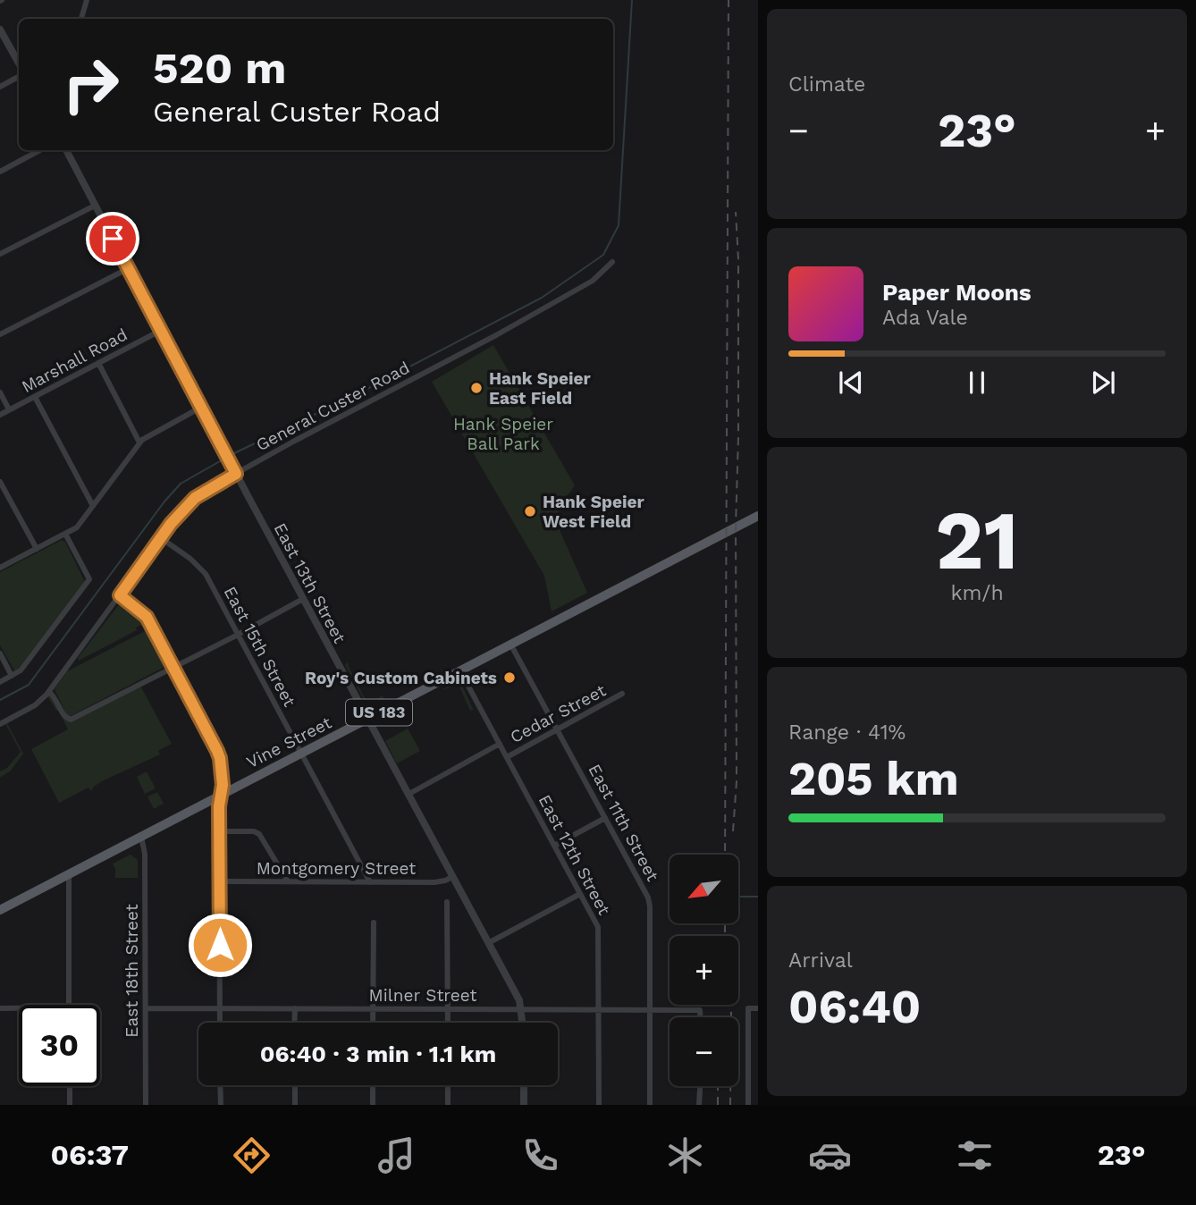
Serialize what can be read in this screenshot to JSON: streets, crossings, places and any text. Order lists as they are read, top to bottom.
{
  "streets": {
    "main road": ["US 183", "Vine Street"],
    "street": [
      "Marshall Road",
      "General Custer Road",
      "East 13th Street",
      "East 15th Street",
      "Cedar Street",
      "East 11th Street",
      "East 12th Street",
      "Montgomery Street",
      "East 18th Street",
      "Milner Street"
    ]
  },
  "crossings": [
    ["Marshall Road", "East 13th Street"],
    ["General Custer Road", "East 13th Street"],
    ["General Custer Road", "East 15th Street"],
    ["East 13th Street", "Cedar Street"],
    ["East 13th Street", "Vine Street"],
    ["East 13th Street", "Montgomery Street"],
    ["East 13th Street", "Milner Street"],
    ["East 15th Street", "Vine Street"],
    ["East 15th Street", "Montgomery Street"],
    ["Cedar Street", "East 11th Street"],
    ["Cedar Street", "East 12th Street"],
    ["Vine Street", "East 11th Street"],
    ["Vine Street", "East 12th Street"],
    ["Vine Street", "East 18th Street"],
    ["East 11th Street", "Milner Street"],
    ["East 12th Street", "Milner Street"],
    ["East 18th Street", "Milner Street"]
  ],
  "parks": ["Hank Speier Ball Park"],
  "places": ["Hank Speier East Field", "Hank Speier West Field", "Roy's Custom Cabinets"],
  "north": "bottom left",
  "page": {
    "tile": [
      "Climate",
      ["21", "km/h"],
      ["Range · 41%", "205 km"],
      ["Arrival", "06:40"]
    ],
    "turn": ["520 m", "General Custer Road"],
    "heat": ["−", "23°", "+"],
    "song": ["Paper Moons", "Ada Vale"],
    "map_buttons": ["+", "−"],
    "limit": "30",
    "trip": "06:40 · 3 min · 1.1 km",
    "tabs": ["06:37", "23°"]
  }
}
